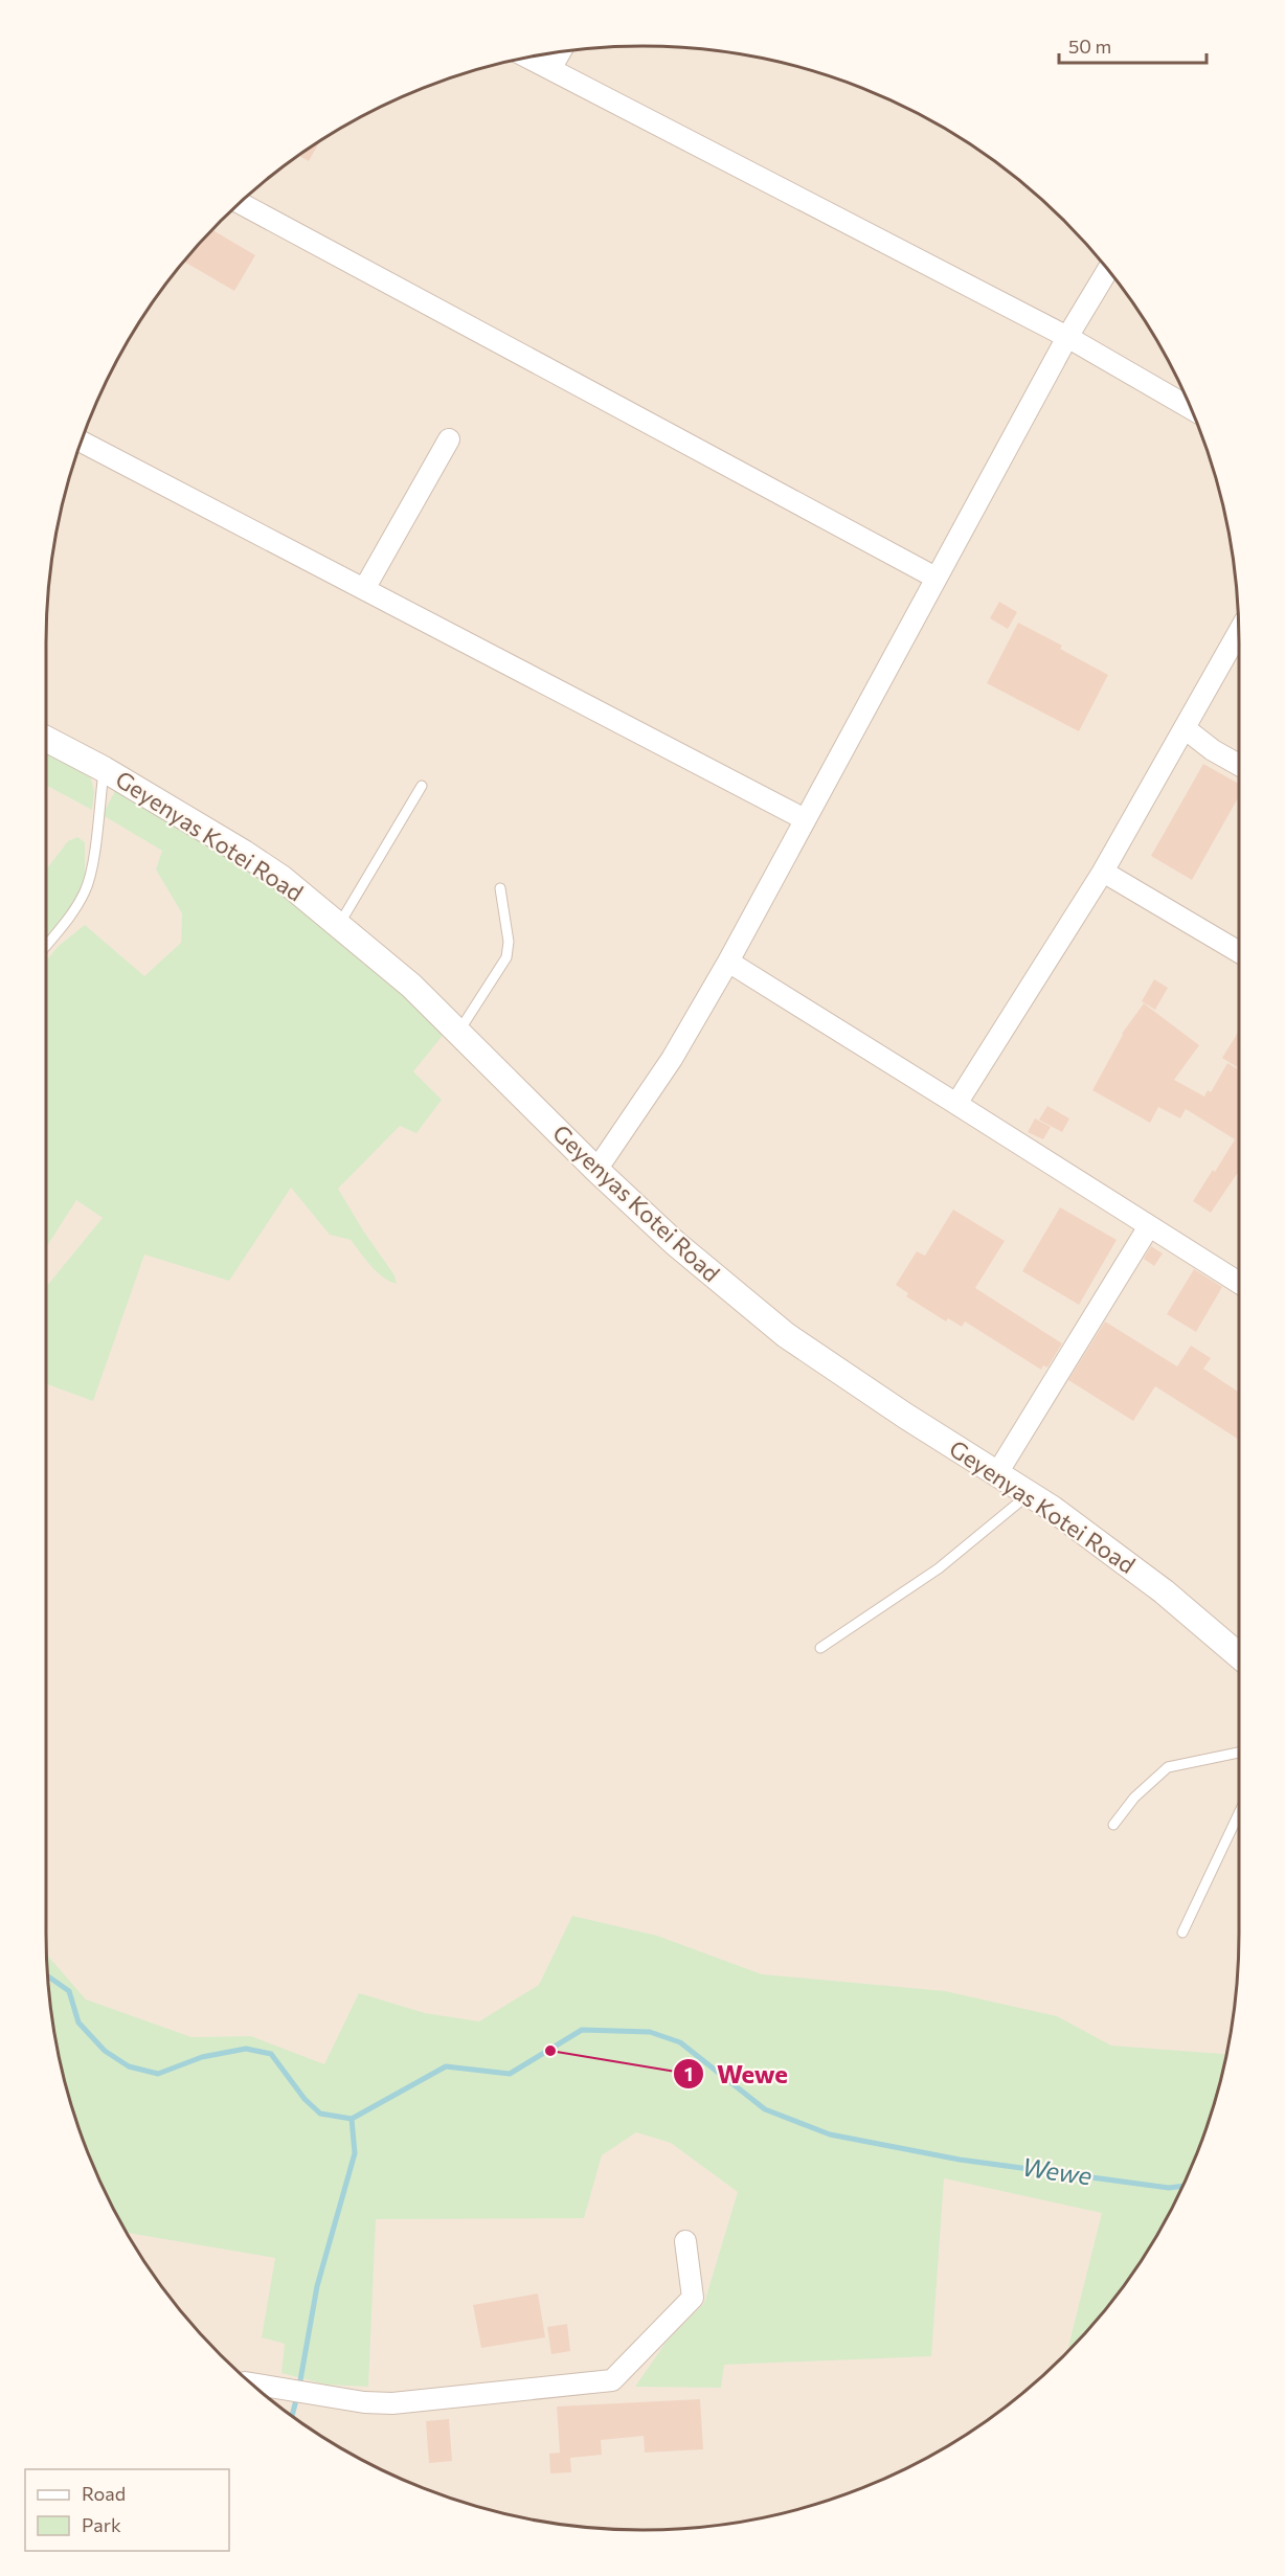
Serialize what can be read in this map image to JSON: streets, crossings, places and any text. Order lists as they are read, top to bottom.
{
  "streets": {
    "street": ["Geyenyas Kotei Road"]
  },
  "water": ["Wewe"],
  "places": ["Wewe"],
  "legend": ["Road", "Park"],
  "scale_bar": "50 m"
}
